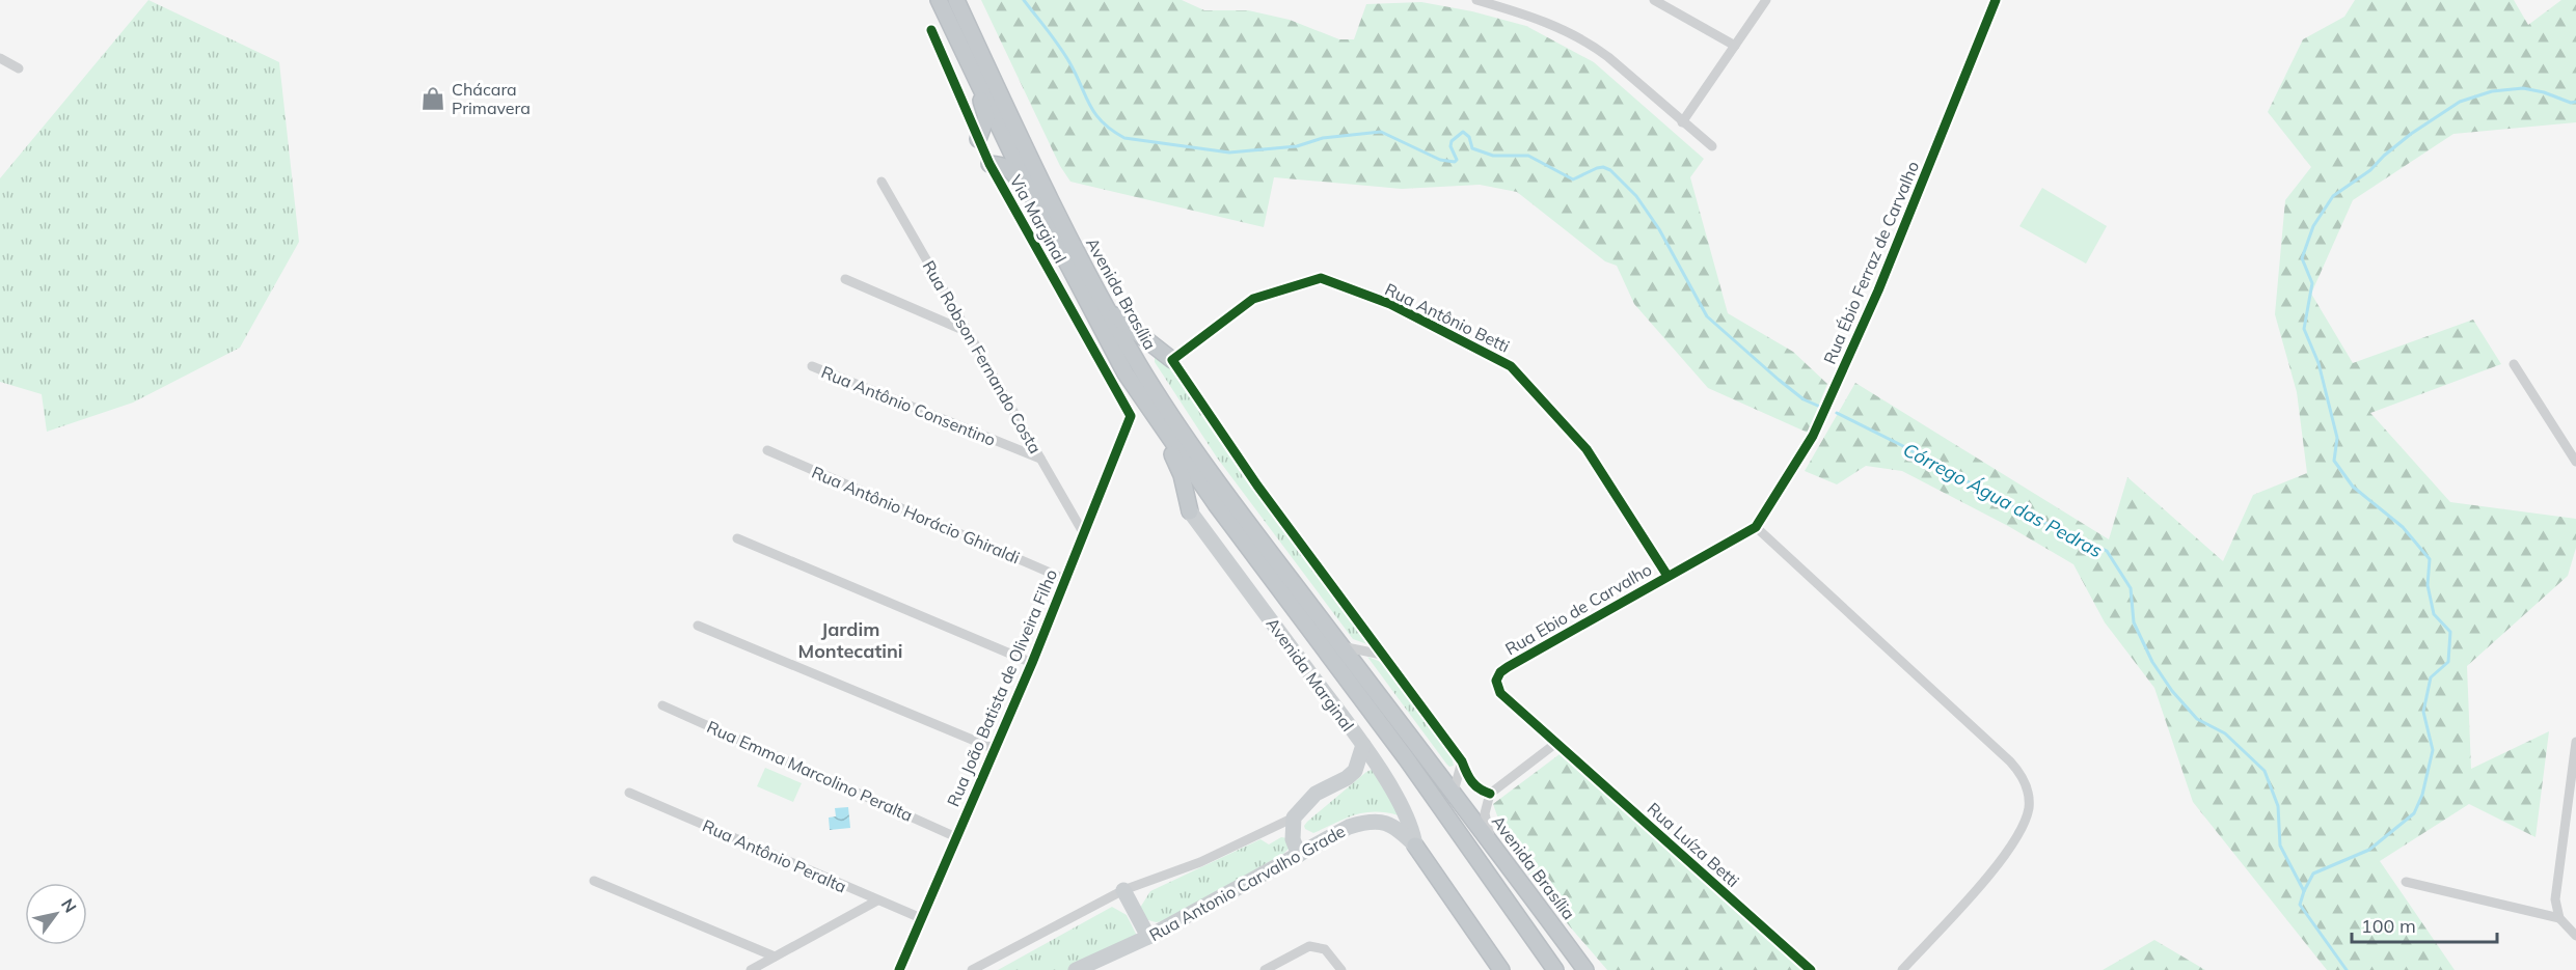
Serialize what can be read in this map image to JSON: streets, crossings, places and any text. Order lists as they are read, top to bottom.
{
  "streets": {
    "highway": ["Avenida Brasília"],
    "main road": ["Avenida Marginal", "Rua Antonio Carvalho Grade"],
    "street": [
      "Via Marginal",
      "Rua Ébio Ferraz de Carvalho",
      "Rua Antônio Betti",
      "Rua Robson Fernando Costa",
      "Rua Antônio Consentino",
      "Rua Antônio Horácio Ghiraldi",
      "Rua Ebio de Carvalho",
      "Rua João Batista de Oliveira Filho",
      "Rua Emma Marcolino Peralta",
      "Rua Luíza Betti",
      "Rua Antônio Peralta"
    ]
  },
  "crossings": [
    ["Via Marginal", "Rua João Batista de Oliveira Filho"],
    ["Rua Ébio Ferraz de Carvalho", "Rua Ebio de Carvalho"],
    ["Rua Antônio Betti", "Rua Ebio de Carvalho"],
    ["Rua Robson Fernando Costa", "Rua Antônio Consentino"],
    ["Rua Robson Fernando Costa", "Rua João Batista de Oliveira Filho"],
    ["Rua Antônio Horácio Ghiraldi", "Rua João Batista de Oliveira Filho"],
    ["Rua Ebio de Carvalho", "Rua Luíza Betti"],
    ["Avenida Marginal", "Rua Antonio Carvalho Grade"],
    ["Rua João Batista de Oliveira Filho", "Rua Emma Marcolino Peralta"],
    ["Rua João Batista de Oliveira Filho", "Rua Antônio Peralta"]
  ],
  "districts": ["Jardim Montecatini"],
  "water": ["Córrego Água das Pedras"],
  "places": {
    "shop": ["Chácara Primavera"]
  },
  "scale_bar": "100 m",
  "north": "top right"
}
